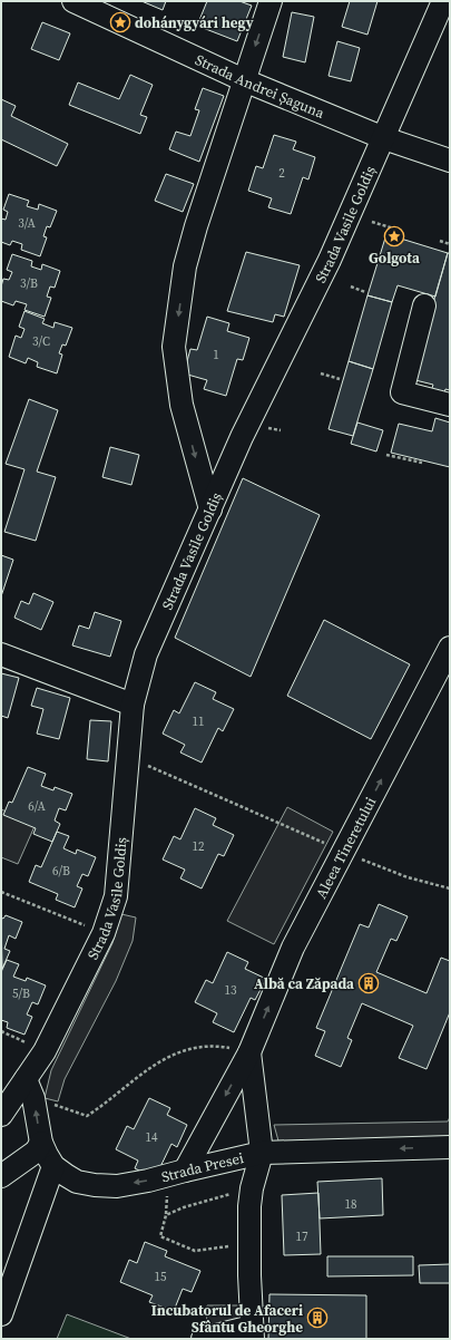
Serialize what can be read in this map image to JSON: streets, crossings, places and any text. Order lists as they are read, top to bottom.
{
  "streets": {
    "street": [
      "Strada Andrei Șaguna",
      "Strada Vasile Goldiș",
      "Aleea Tineretului",
      "Strada Presei"
    ]
  },
  "crossings": [
    ["Strada Andrei Șaguna", "Strada Vasile Goldiș"],
    ["Strada Vasile Goldiș", "Strada Presei"],
    ["Aleea Tineretului", "Strada Presei"]
  ],
  "one_way": ["Strada Presei"],
  "places": {
    "place": ["dohánygyári hegy", "Golgota"],
    "building": ["Albă ca Zăpada", "Incubatorul de Afaceri Sfântu Gheorghe"]
  },
  "house_numbers": [
    "2",
    "3/A",
    "3/B",
    "3/C",
    "1",
    "11",
    "6/A",
    "12",
    "6/B",
    "13",
    "5/B",
    "14",
    "18",
    "17",
    "15"
  ]
}
